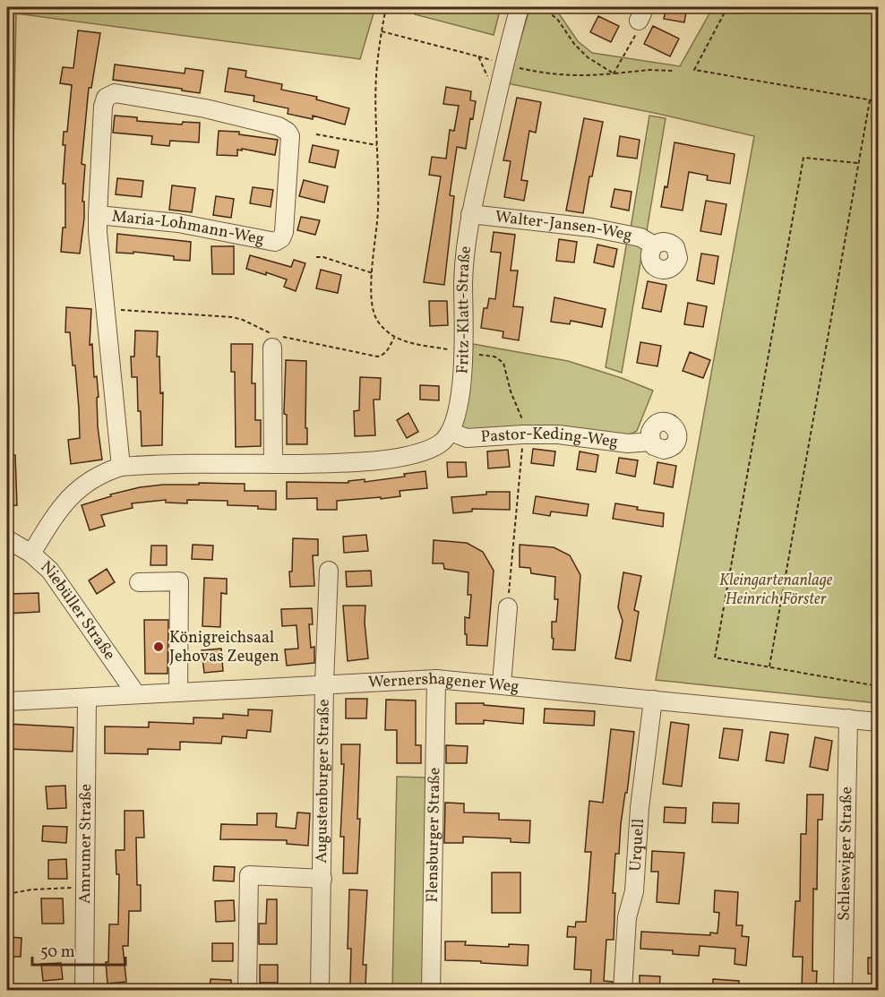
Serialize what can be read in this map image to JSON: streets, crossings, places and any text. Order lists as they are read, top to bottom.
{
  "streets": {
    "street": [
      "Walter-Jansen-Weg",
      "Maria-Lohmann-Weg",
      "Fritz-Klatt-Straße",
      "Pastor-Keding-Weg",
      "Niebüller Straße",
      "Wernershagener Weg",
      "Augustenburger Straße",
      "Flensburger Straße",
      "Amrumer Straße",
      "Urquell",
      "Schleswiger Straße"
    ]
  },
  "crossings": [
    ["Walter-Jansen-Weg", "Fritz-Klatt-Straße"],
    ["Fritz-Klatt-Straße", "Pastor-Keding-Weg"],
    ["Niebüller Straße", "Wernershagener Weg"],
    ["Wernershagener Weg", "Augustenburger Straße"],
    ["Wernershagener Weg", "Flensburger Straße"],
    ["Wernershagener Weg", "Amrumer Straße"],
    ["Wernershagener Weg", "Urquell"],
    ["Wernershagener Weg", "Schleswiger Straße"]
  ],
  "parks": ["Kleingartenanlage Heinrich Förster"],
  "places": ["Königreichsaal Jehovas Zeugen"],
  "scale_bar": "50 m"
}
